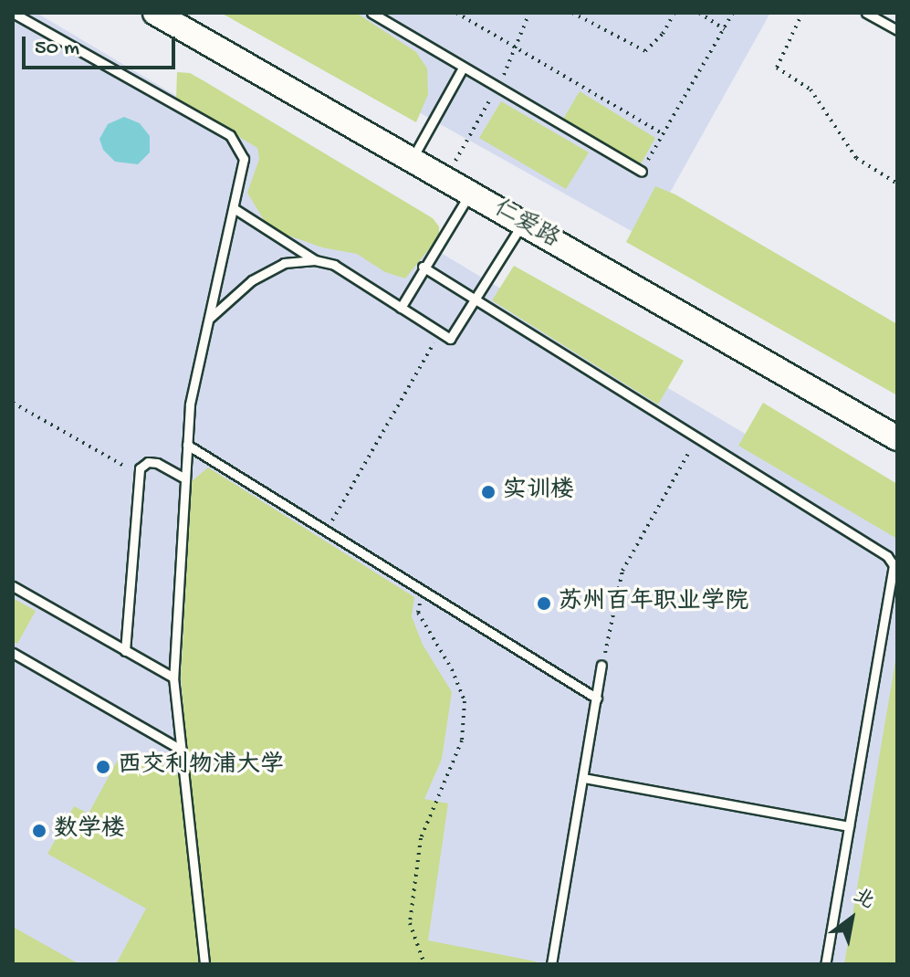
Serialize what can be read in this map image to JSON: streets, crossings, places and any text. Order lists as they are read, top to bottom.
{
  "streets": {
    "main road": ["仁爱路"]
  },
  "places": [
    "实训楼",
    "苏州百年职业学院",
    "西交利物浦大学",
    "数学楼"
  ],
  "scale_bar": "50 m",
  "north": "top right"
}
